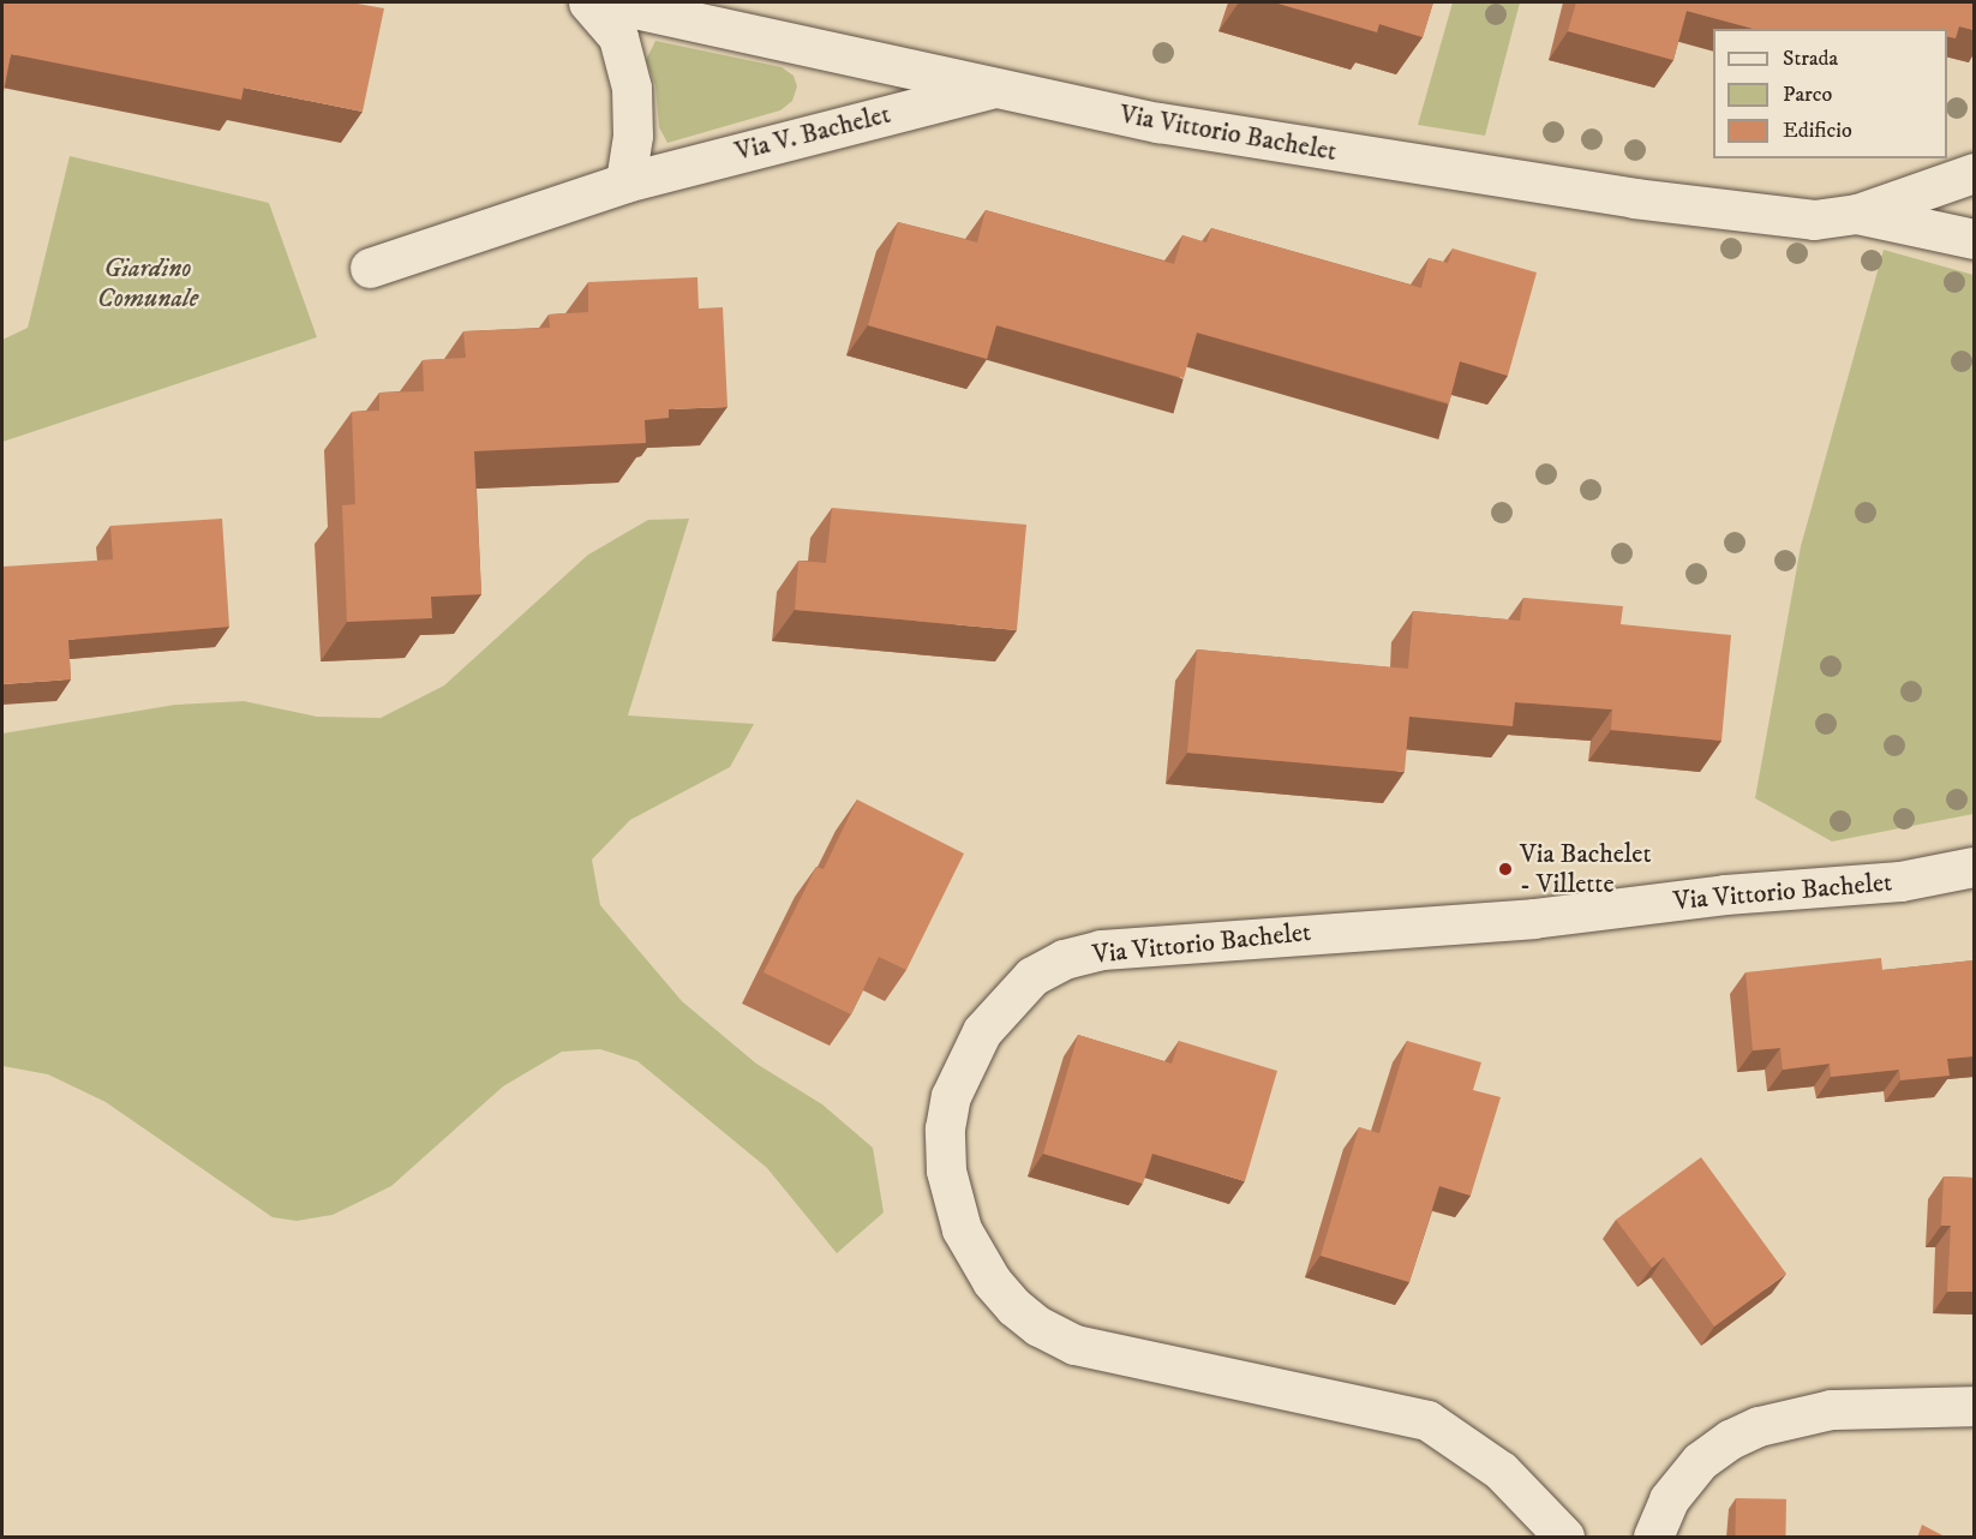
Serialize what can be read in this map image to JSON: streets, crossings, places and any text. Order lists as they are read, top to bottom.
{
  "streets": {
    "street": ["Via V. Bachelet", "Via Vittorio Bachelet"]
  },
  "crossings": [
    ["Via V. Bachelet", "Via Vittorio Bachelet"]
  ],
  "parks": ["Giardino Comunale"],
  "places": ["Via Bachelet - Villette"],
  "legend": ["Strada", "Parco", "Edificio"]
}
